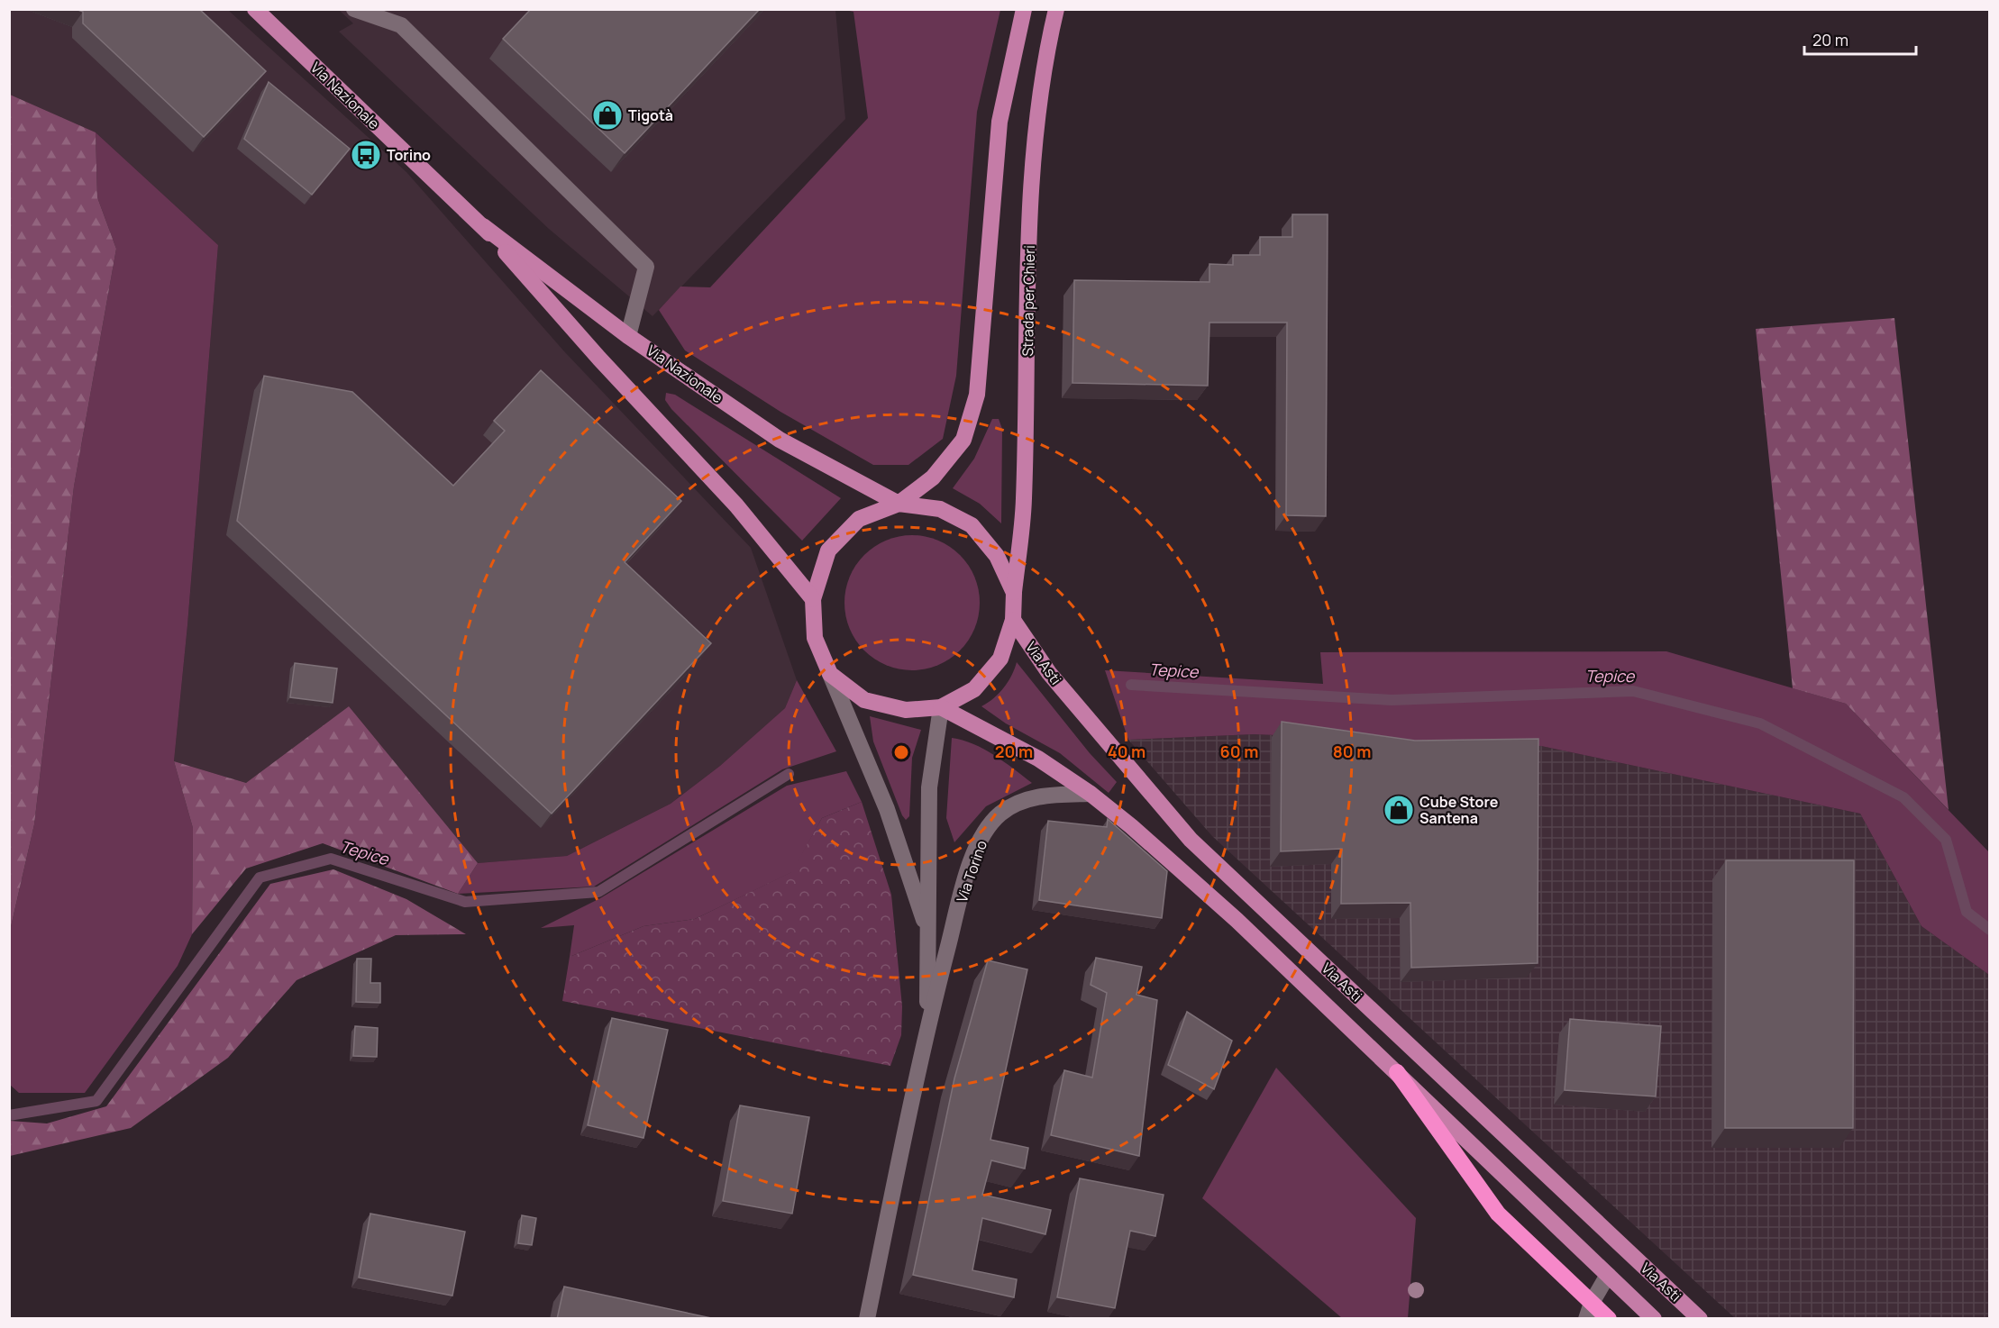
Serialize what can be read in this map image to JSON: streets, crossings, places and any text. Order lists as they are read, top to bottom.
{
  "streets": {
    "main road": ["Via Nazionale", "Strada per Chieri", "Via Asti"],
    "street": ["Via Torino"]
  },
  "crossings": [
    ["Via Nazionale", "Strada per Chieri"],
    ["Via Nazionale", "Via Asti"],
    ["Via Nazionale", "Via Torino"],
    ["Via Asti", "Via Torino"]
  ],
  "water": ["Tepice"],
  "places": {
    "shop": ["Tigotà", "Cube Store Santena"],
    "bus stop": ["Torino"]
  },
  "scale_bar": "20 m",
  "rings": [
    "20 m",
    "40 m",
    "60 m",
    "80 m"
  ]
}
